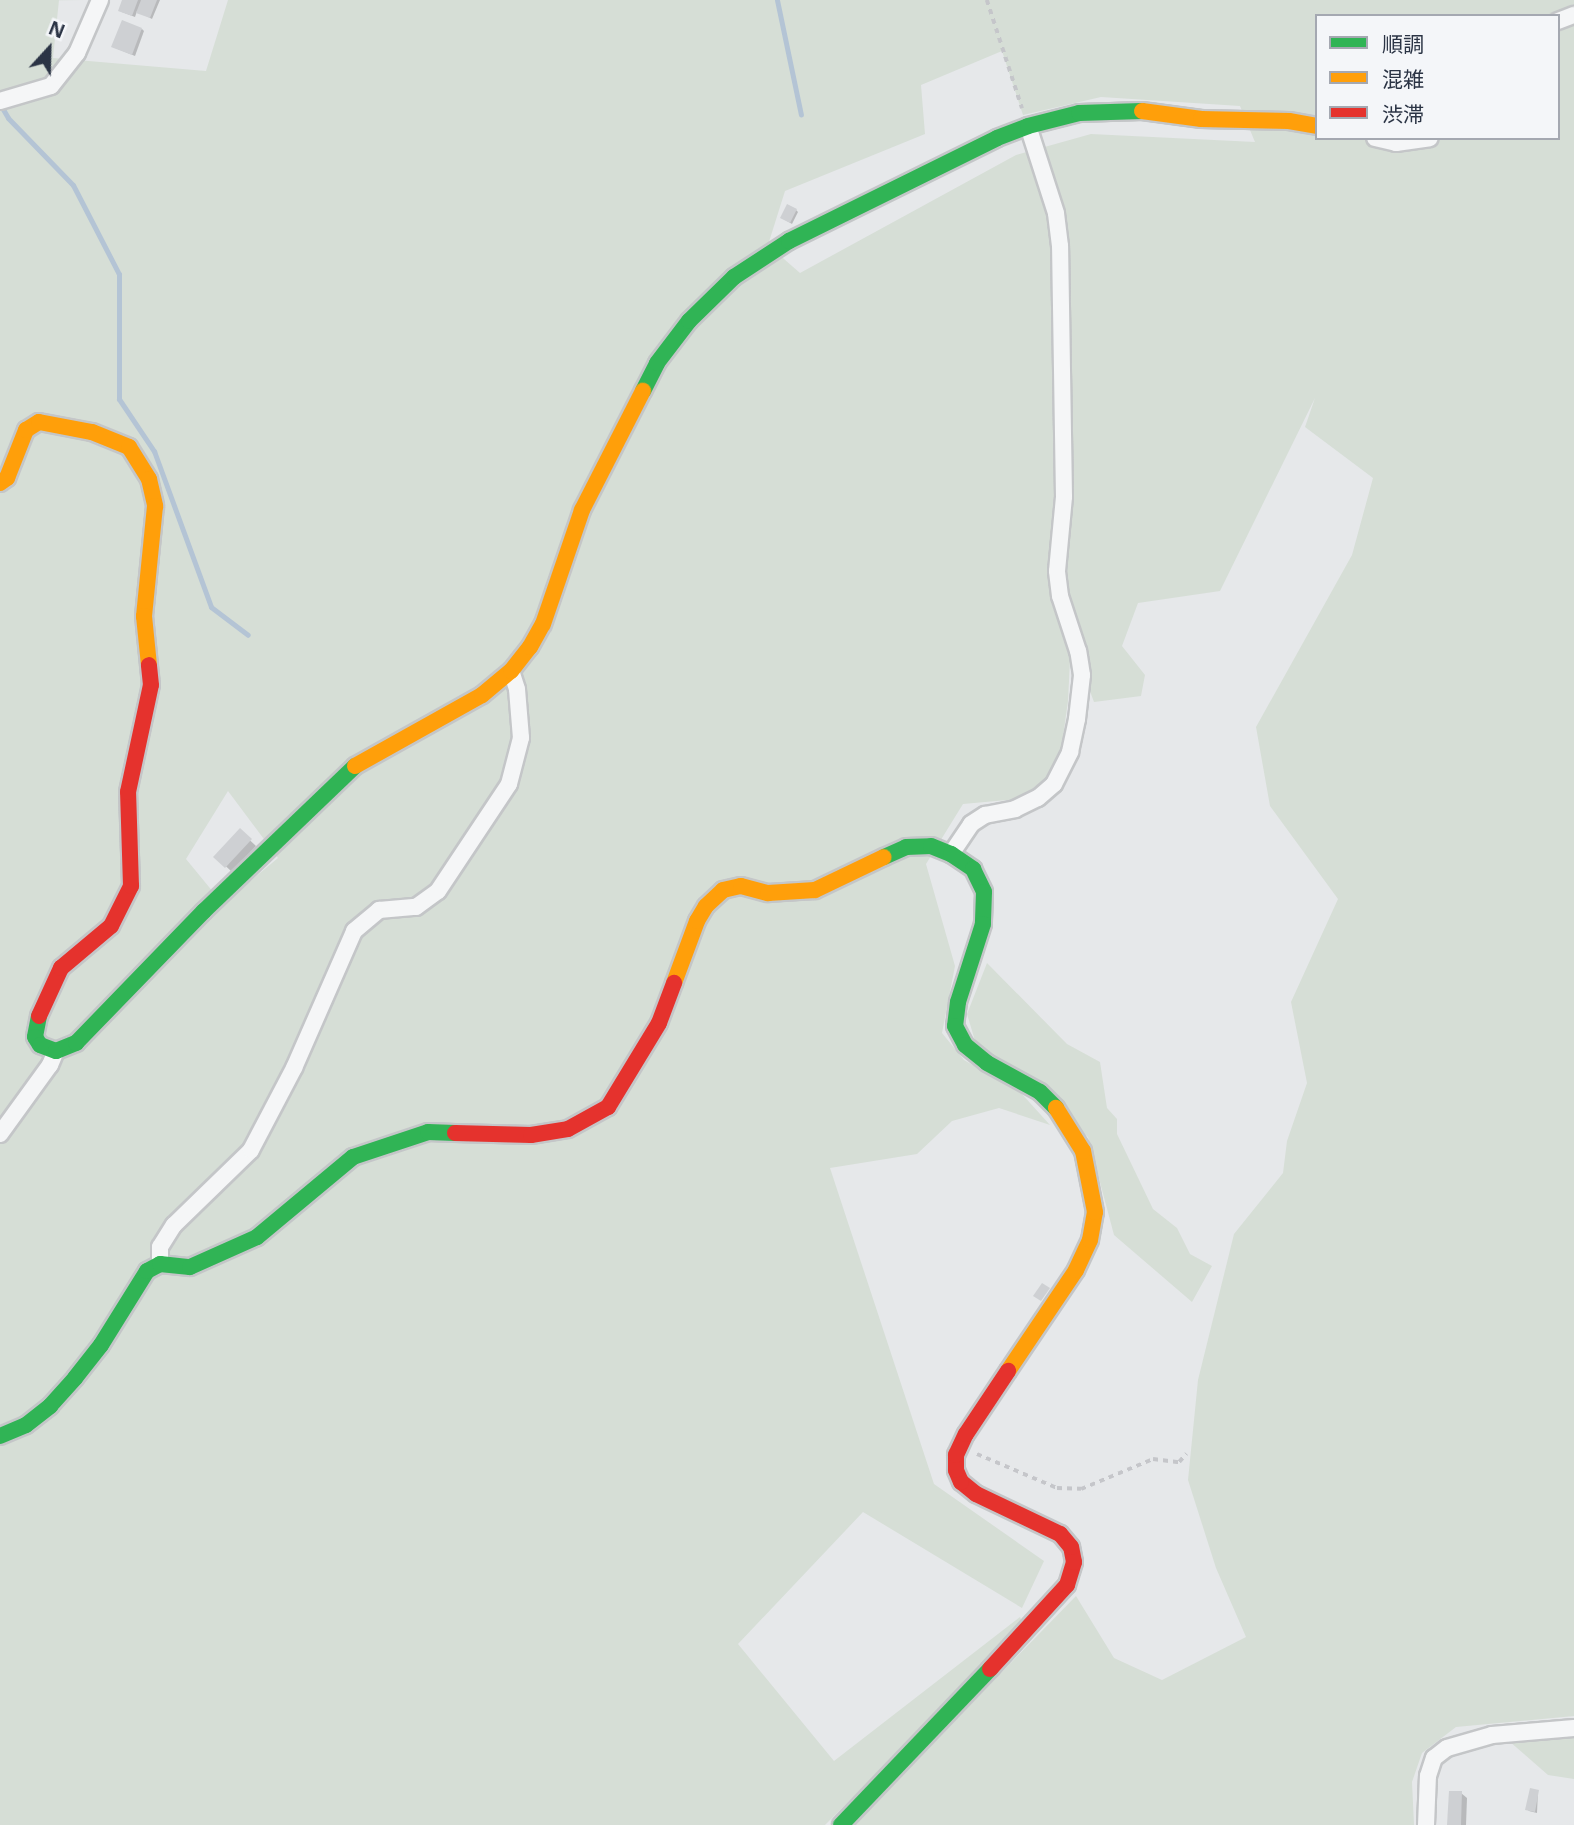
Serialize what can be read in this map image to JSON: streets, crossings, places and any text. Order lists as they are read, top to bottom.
{
  "legend": ["順調", "混雑", "渋滞"],
  "north": "top"
}
